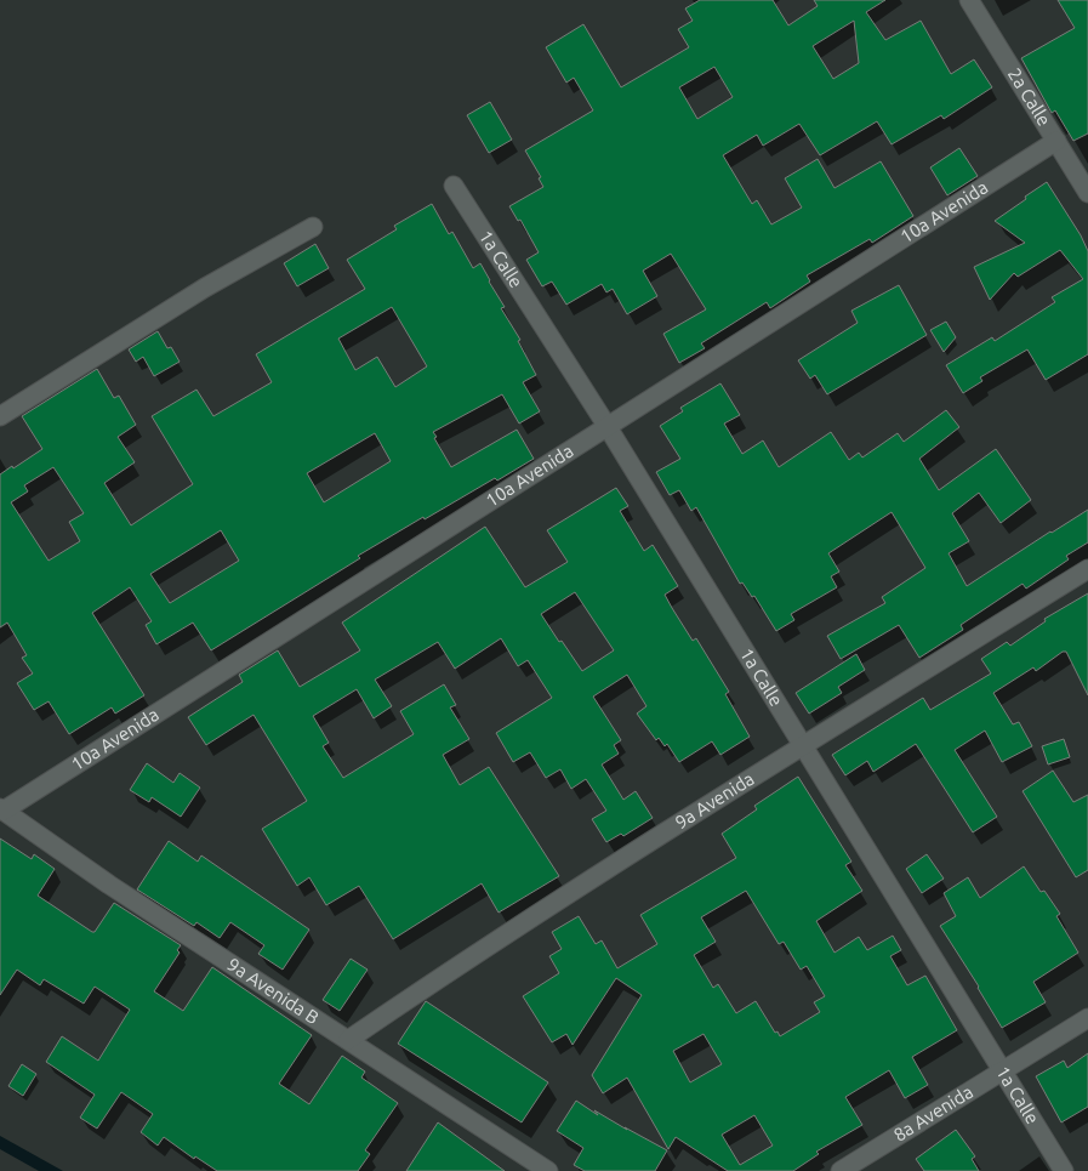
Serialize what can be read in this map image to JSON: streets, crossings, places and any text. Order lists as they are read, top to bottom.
{
  "streets": {
    "street": [
      "2a Calle",
      "10a Avenida",
      "1a Calle",
      "9a Avenida",
      "9a Avenida B",
      "8a Avenida"
    ]
  },
  "crossings": [
    ["2a Calle", "10a Avenida"],
    ["10a Avenida", "1a Calle"],
    ["10a Avenida", "9a Avenida B"],
    ["1a Calle", "9a Avenida"],
    ["1a Calle", "8a Avenida"],
    ["9a Avenida", "9a Avenida B"]
  ]
}
